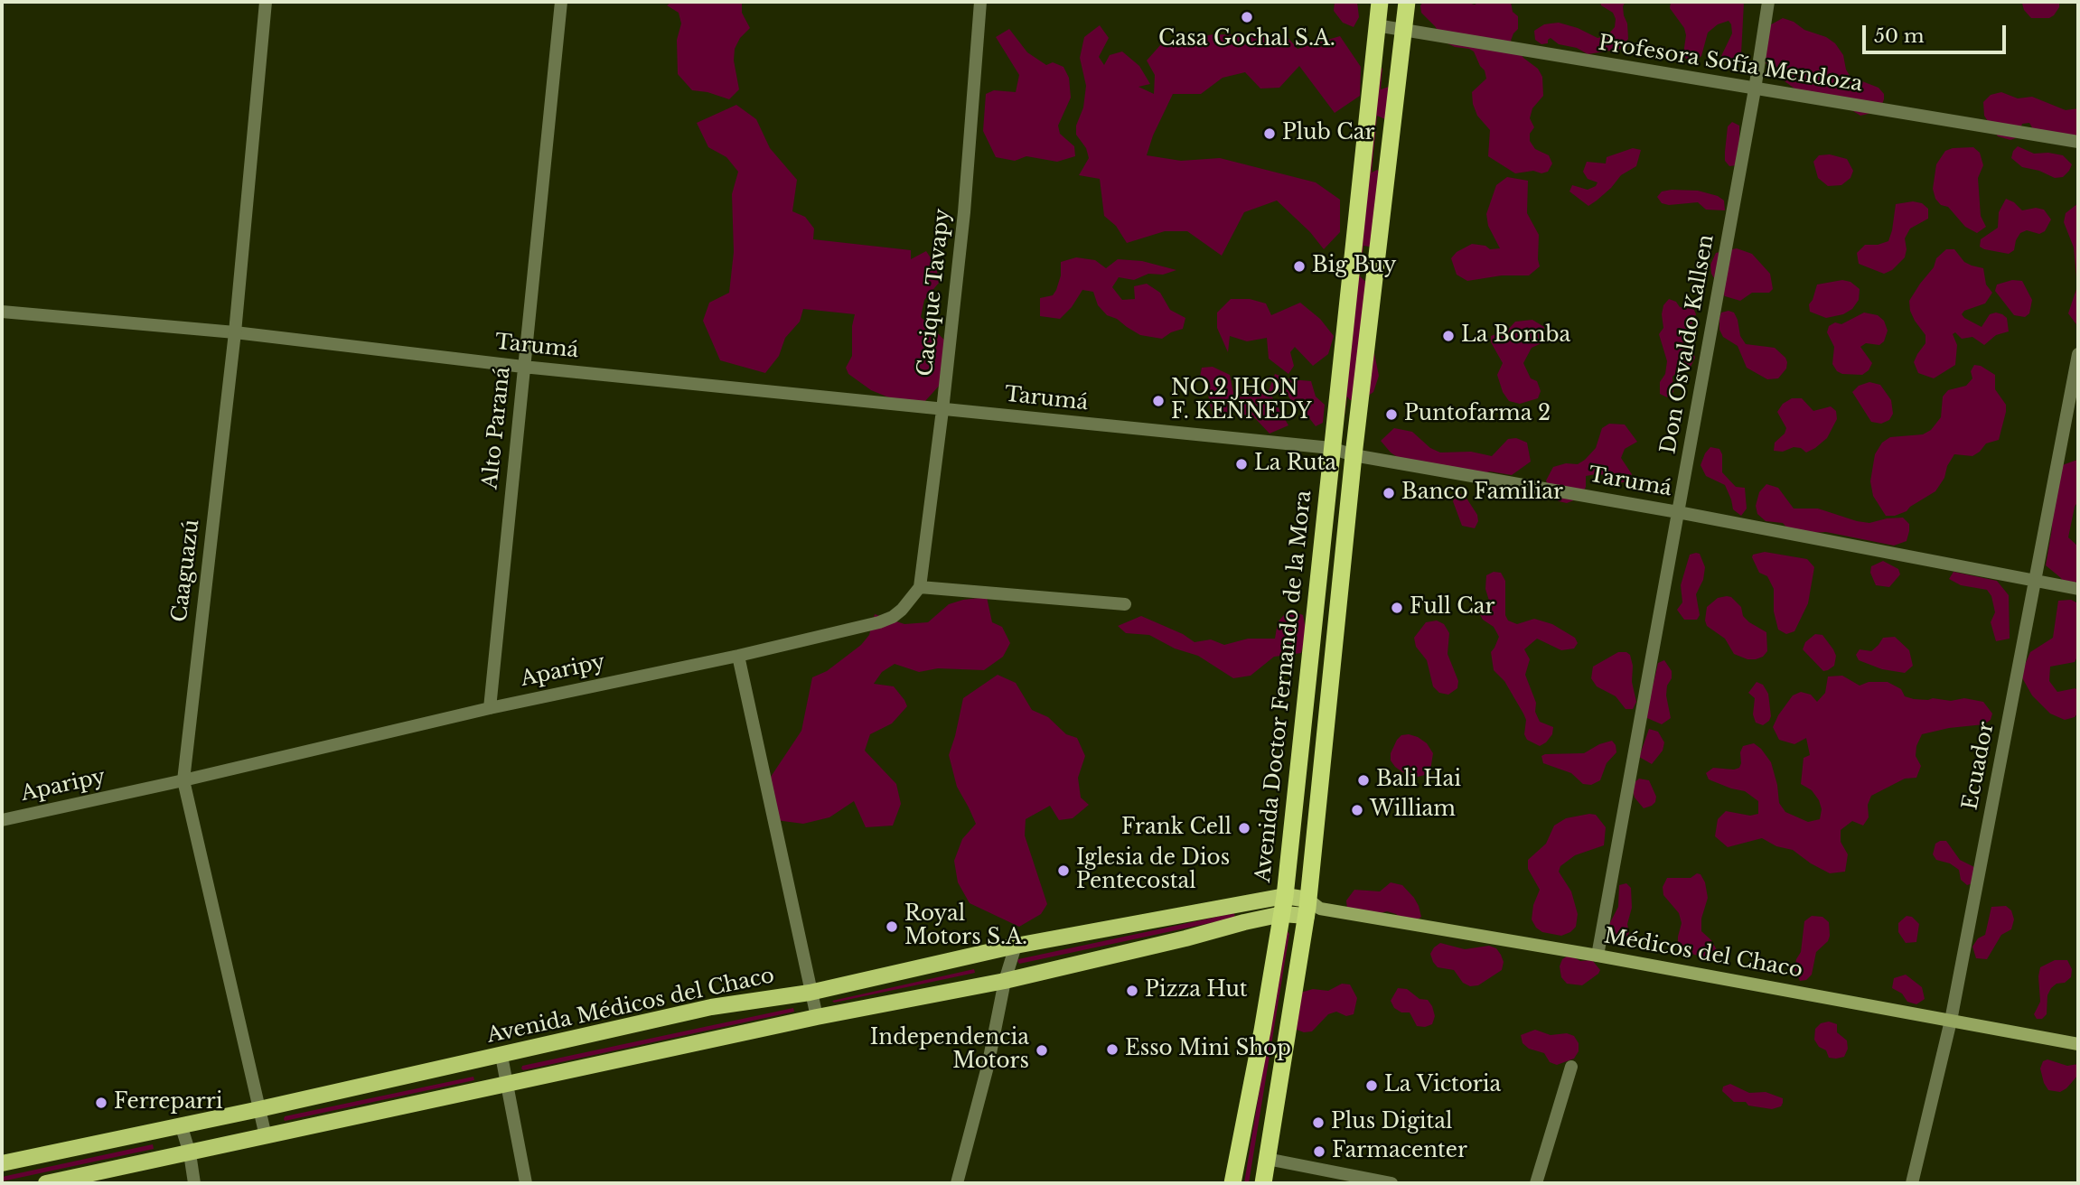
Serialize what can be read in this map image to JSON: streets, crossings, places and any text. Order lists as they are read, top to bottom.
{
  "streets": {
    "highway": ["Avenida Doctor Fernando de la Mora"],
    "main road": ["Médicos del Chaco", "Avenida Médicos del Chaco"],
    "street": [
      "Profesora Sofía Mendoza",
      "Cacique Tavapy",
      "Don Osvaldo Kallsen",
      "Tarumá",
      "Alto Paraná",
      "Caaguazú",
      "Aparipy",
      "Ecuador"
    ]
  },
  "crossings": [
    ["Profesora Sofía Mendoza", "Don Osvaldo Kallsen"],
    ["Profesora Sofía Mendoza", "Avenida Doctor Fernando de la Mora"],
    ["Cacique Tavapy", "Tarumá"],
    ["Cacique Tavapy", "Aparipy"],
    ["Don Osvaldo Kallsen", "Tarumá"],
    ["Don Osvaldo Kallsen", "Médicos del Chaco"],
    ["Tarumá", "Alto Paraná"],
    ["Tarumá", "Caaguazú"],
    ["Tarumá", "Avenida Doctor Fernando de la Mora"],
    ["Tarumá", "Ecuador"],
    ["Alto Paraná", "Aparipy"],
    ["Caaguazú", "Aparipy"],
    ["Caaguazú", "Avenida Médicos del Chaco"],
    ["Avenida Doctor Fernando de la Mora", "Avenida Médicos del Chaco"],
    ["Ecuador", "Médicos del Chaco"],
    ["Médicos del Chaco", "Avenida Médicos del Chaco"]
  ],
  "places": [
    "Casa Gochal S.A.",
    "Plub Car",
    "Big Buy",
    "La Bomba",
    "NO.2 JHON F. KENNEDY",
    "Puntofarma 2",
    "La Ruta",
    "Banco Familiar",
    "Full Car",
    "Bali Hai",
    "William",
    "Frank Cell",
    "Iglesia de Dios Pentecostal",
    "Royal Motors S.A.",
    "Pizza Hut",
    "Esso Mini Shop",
    "Independencia Motors",
    "La Victoria",
    "Ferreparri",
    "Plus Digital",
    "Farmacenter"
  ],
  "scale_bar": "50 m"
}
